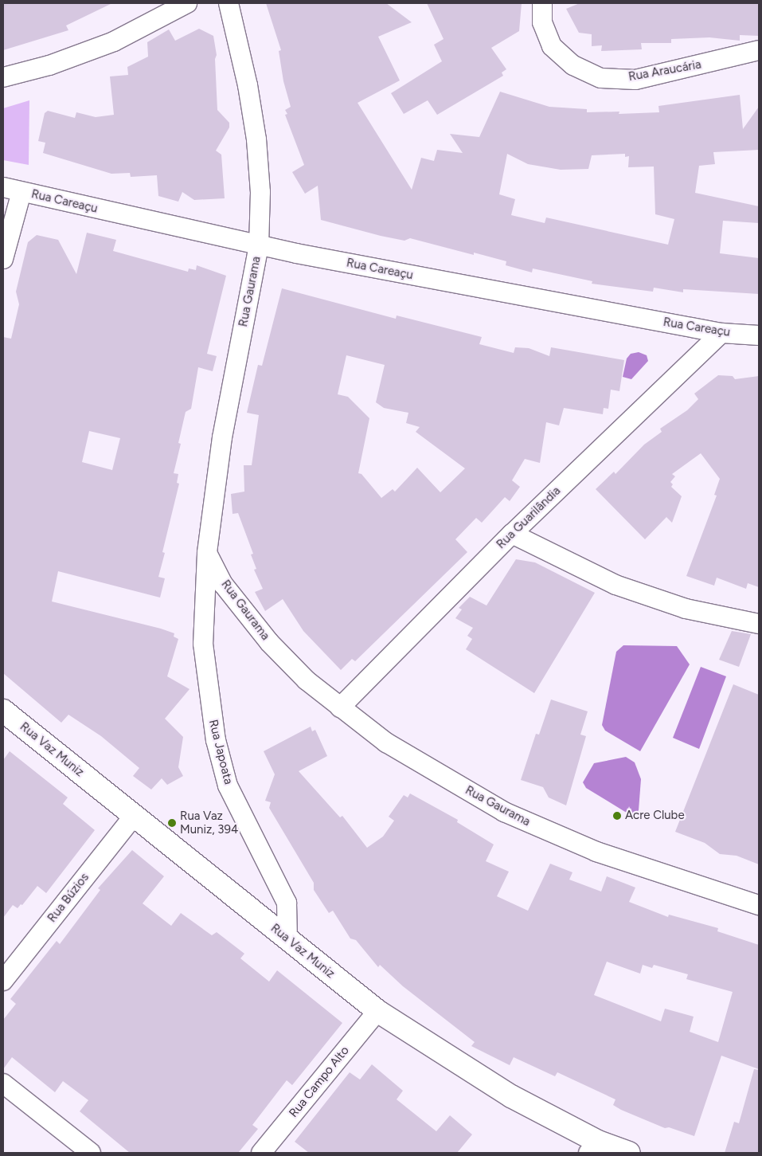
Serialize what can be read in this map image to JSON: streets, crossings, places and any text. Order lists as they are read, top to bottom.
{
  "streets": {
    "street": [
      "Rua Araucária",
      "Rua Careaçu",
      "Rua Gaurama",
      "Rua Guarilândia",
      "Rua Vaz Muniz",
      "Rua Japoata",
      "Rua Búzios",
      "Rua Campo Alto"
    ]
  },
  "crossings": [
    ["Rua Careaçu", "Rua Gaurama"],
    ["Rua Careaçu", "Rua Guarilândia"],
    ["Rua Gaurama", "Rua Guarilândia"],
    ["Rua Gaurama", "Rua Japoata"],
    ["Rua Vaz Muniz", "Rua Japoata"],
    ["Rua Vaz Muniz", "Rua Búzios"],
    ["Rua Vaz Muniz", "Rua Campo Alto"]
  ],
  "places": ["Acre Clube", "Rua Vaz Muniz, 394"]
}
